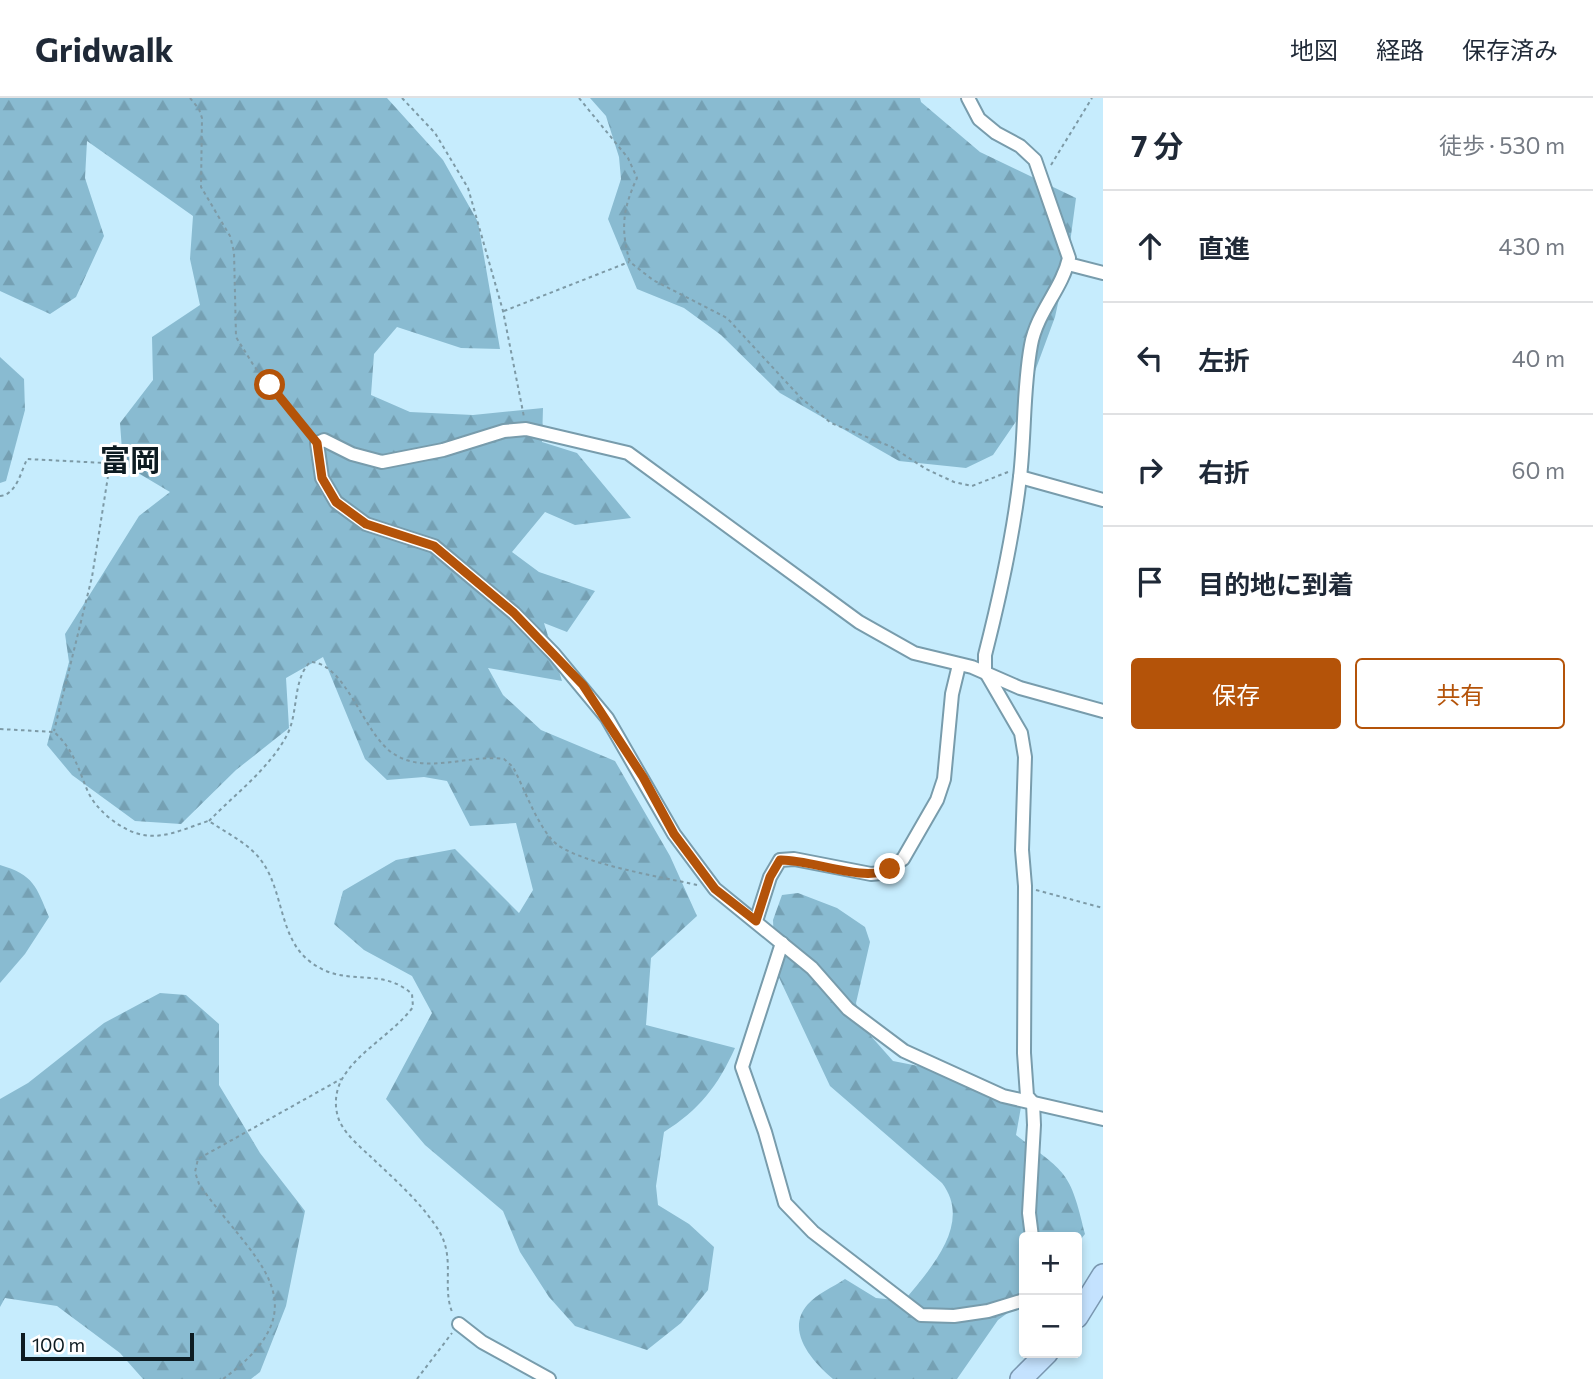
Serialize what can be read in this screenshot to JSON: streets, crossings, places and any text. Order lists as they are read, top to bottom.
{
  "districts": ["富岡"],
  "scale_bar": "100 m",
  "page": {
    "header": "Gridwalk",
    "nav": ["地図", "経路", "保存済み"],
    "heading": ["7 分", "徒歩 · 530 m"],
    "list": [
      ["直進", "430 m"],
      ["左折", "40 m"],
      ["右折", "60 m"],
      "目的地に到着"
    ],
    "buttons": ["保存", "共有"],
    "map_buttons": ["+", "−"],
    "scale": "100 m"
  }
}
